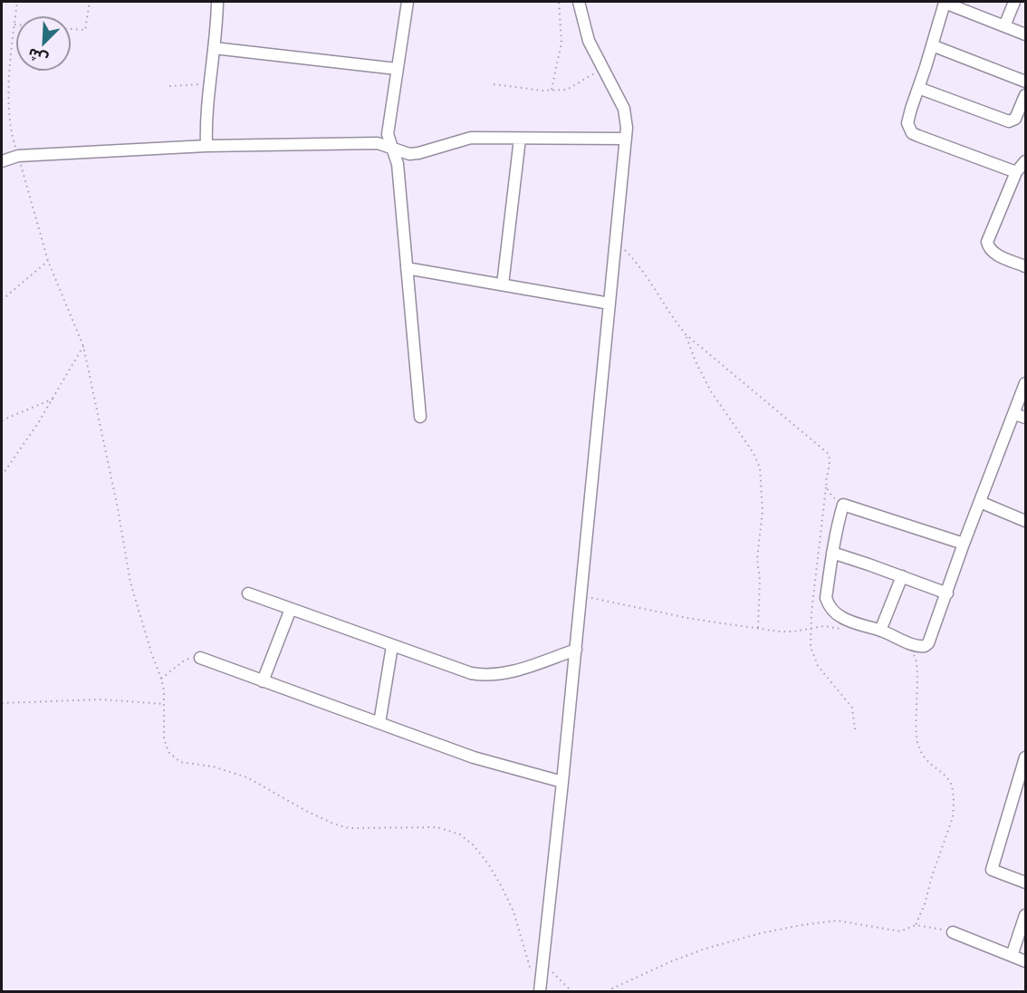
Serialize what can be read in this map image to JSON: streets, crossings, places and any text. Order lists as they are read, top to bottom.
{
  "north": "bottom left"
}
